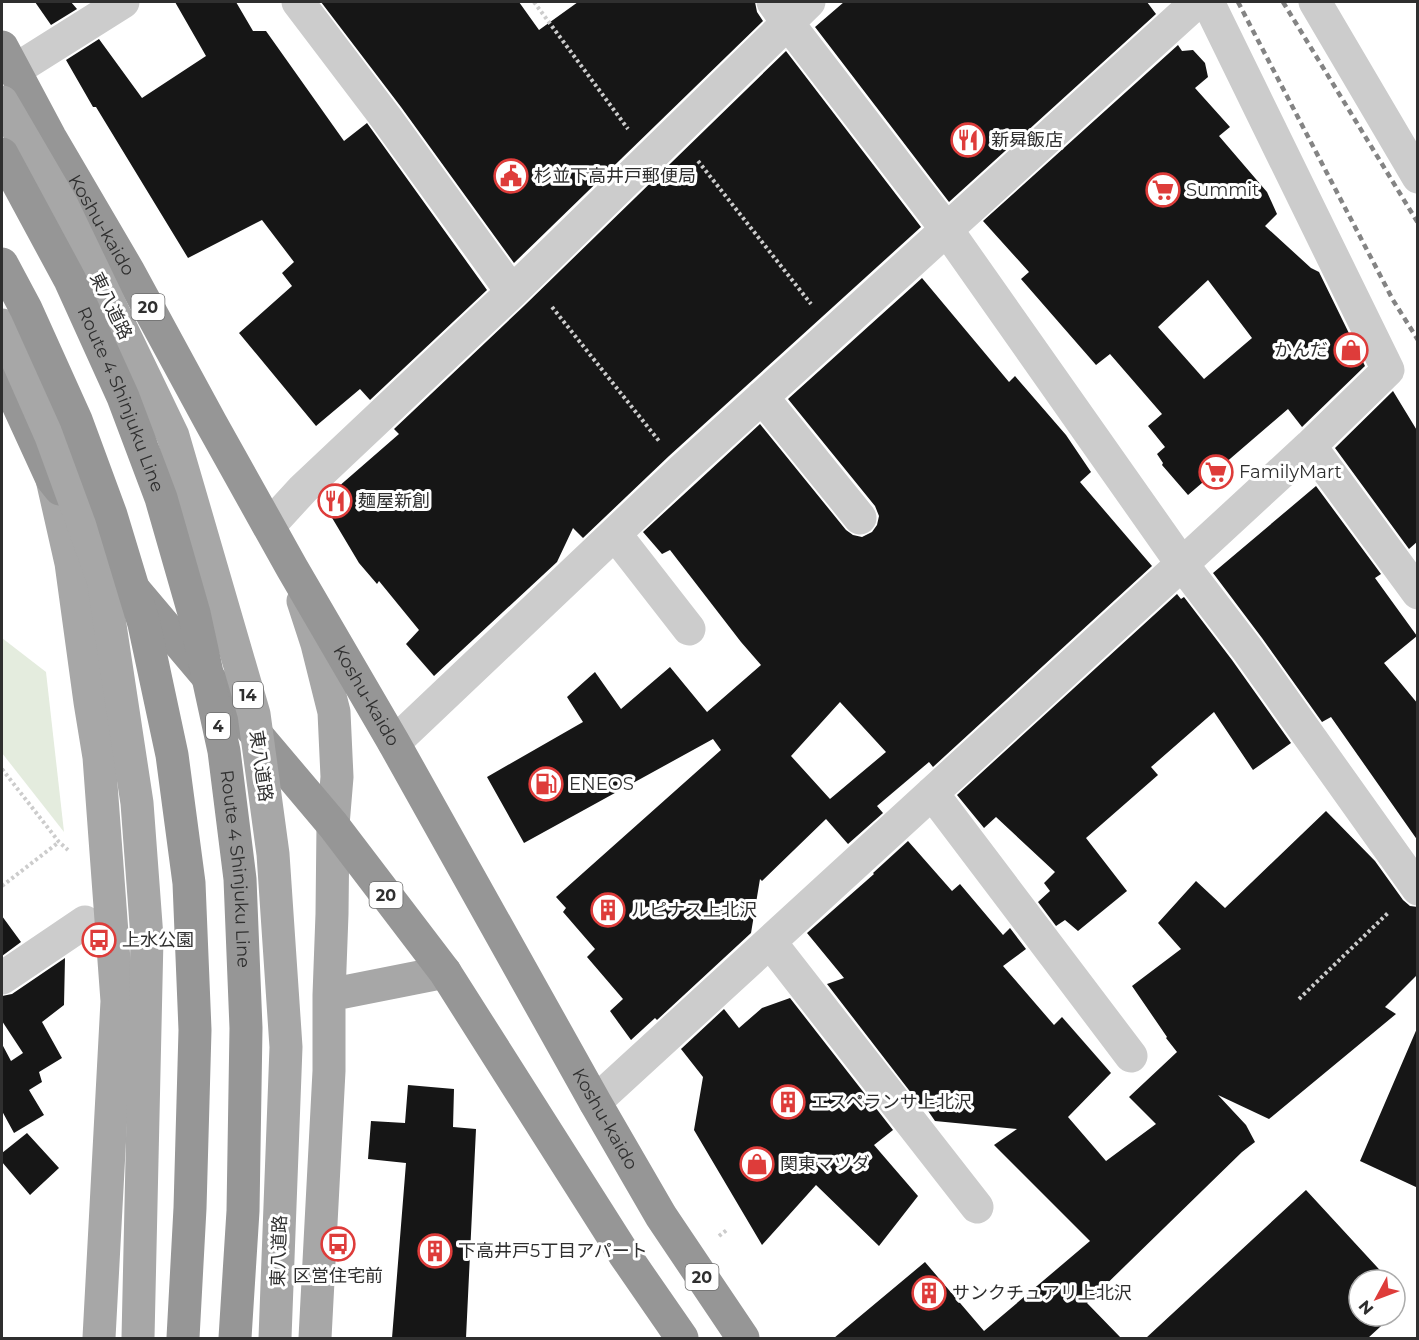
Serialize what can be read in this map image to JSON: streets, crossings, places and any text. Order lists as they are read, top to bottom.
{
  "streets": {
    "highway": [
      "Koshu-kaido",
      "20",
      "Route 4 Shinjuku Line",
      "4"
    ],
    "main road": ["東八道路", "14"]
  },
  "places": {
    "restaurant": ["新曻飯店", "麺屋新創"],
    "public building": ["杉並下高井戸郵便局"],
    "supermarket": ["Summit", "FamilyMart"],
    "shop": ["かんだ", "関東マツダ"],
    "fuel station": ["ENEOS"],
    "building": [
      "ルピナス上北沢",
      "エスペランサ上北沢",
      "下高井戸5丁目アパート",
      "サンクチュアリ上北沢"
    ],
    "bus stop": ["上水公園", "区営住宅前"]
  },
  "north": "bottom left"
}
